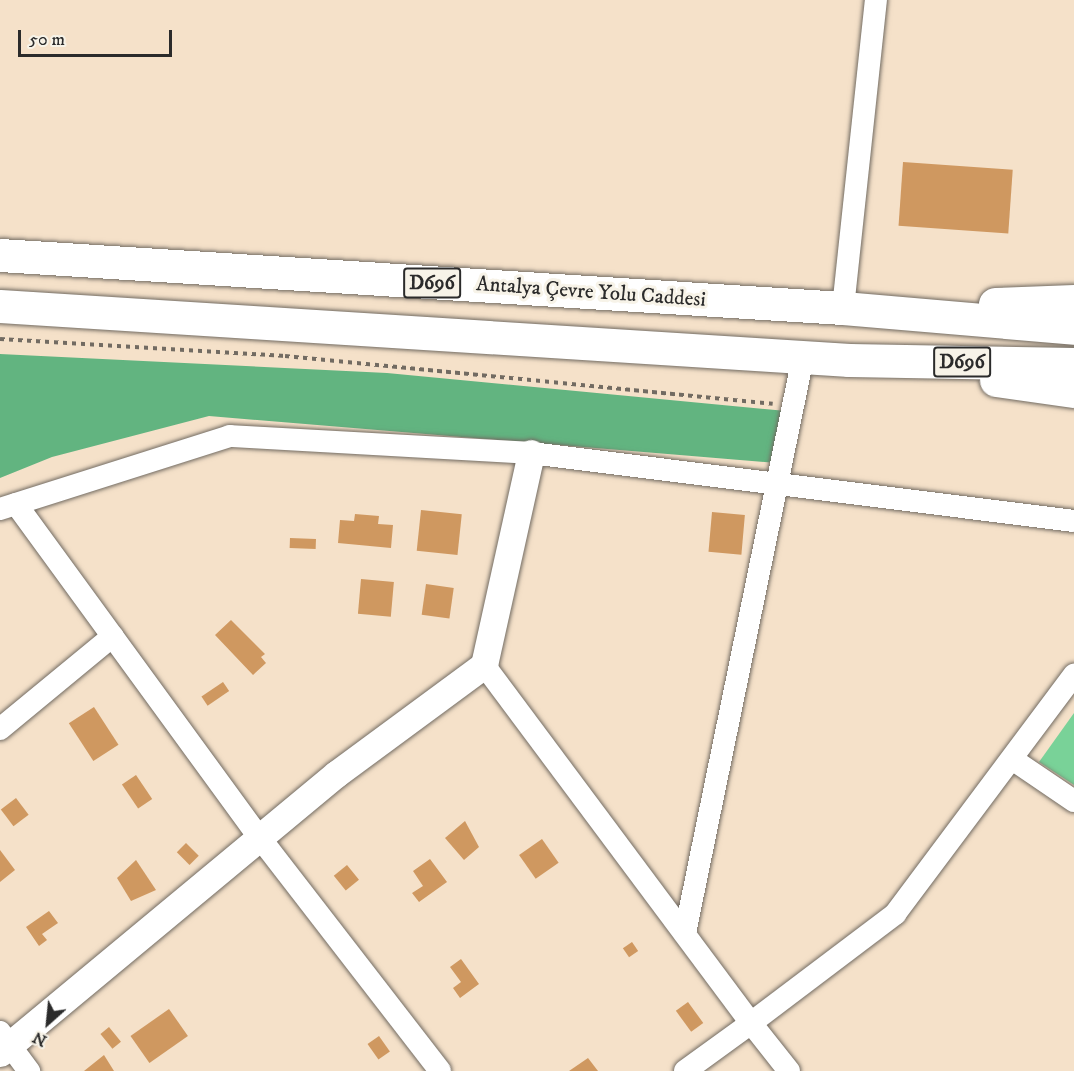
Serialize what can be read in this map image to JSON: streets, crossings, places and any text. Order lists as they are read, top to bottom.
{
  "streets": {
    "highway": ["D696", "Antalya Çevre Yolu Caddesi"]
  },
  "scale_bar": "50 m",
  "north": "bottom left"
}
